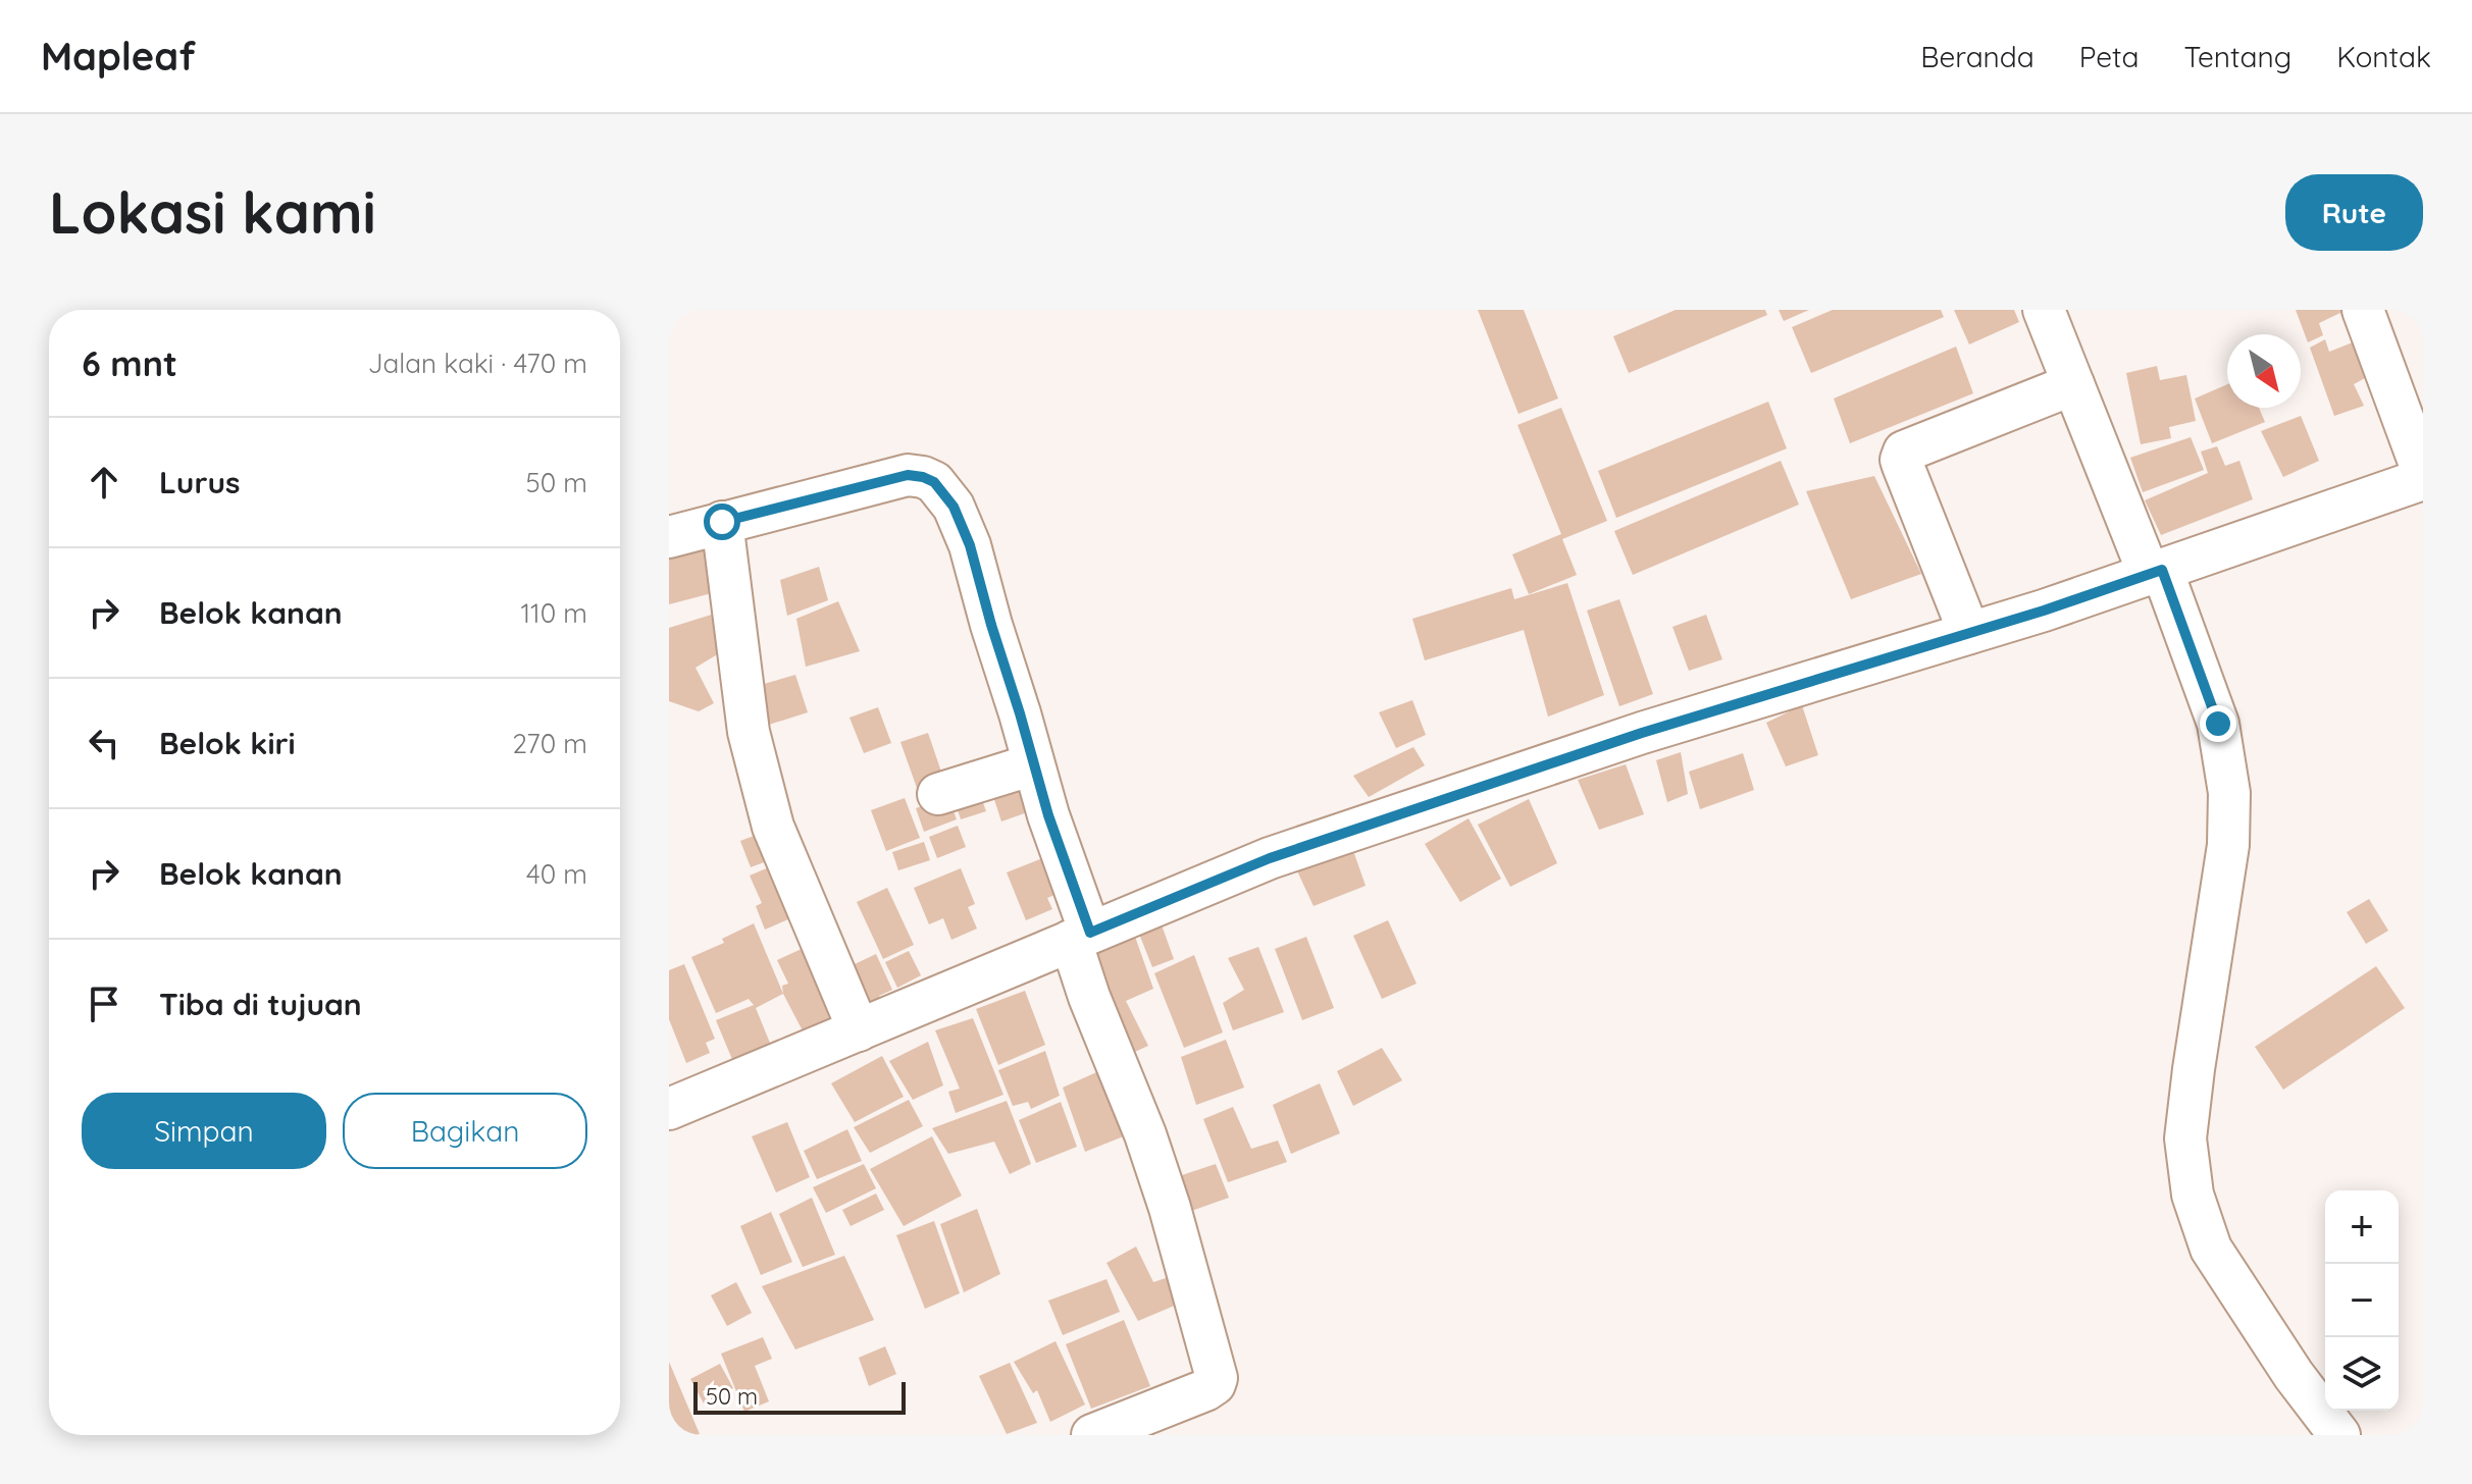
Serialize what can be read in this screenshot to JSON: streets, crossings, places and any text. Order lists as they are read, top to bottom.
{
  "scale_bar": "50 m",
  "north": "bottom right",
  "page": {
    "header": "Mapleaf",
    "nav": [
      "Beranda",
      "Peta",
      "Tentang",
      "Kontak"
    ],
    "buttons": [
      "Rute",
      ["Simpan", "Bagikan"]
    ],
    "title": "Lokasi kami",
    "heading": ["6 mnt", "Jalan kaki · 470 m"],
    "list": [
      ["Lurus", "50 m"],
      ["Belok kanan", "110 m"],
      ["Belok kiri", "270 m"],
      ["Belok kanan", "40 m"],
      "Tiba di tujuan"
    ],
    "map_buttons": ["+", "−"],
    "scale": "50 m"
  }
}
